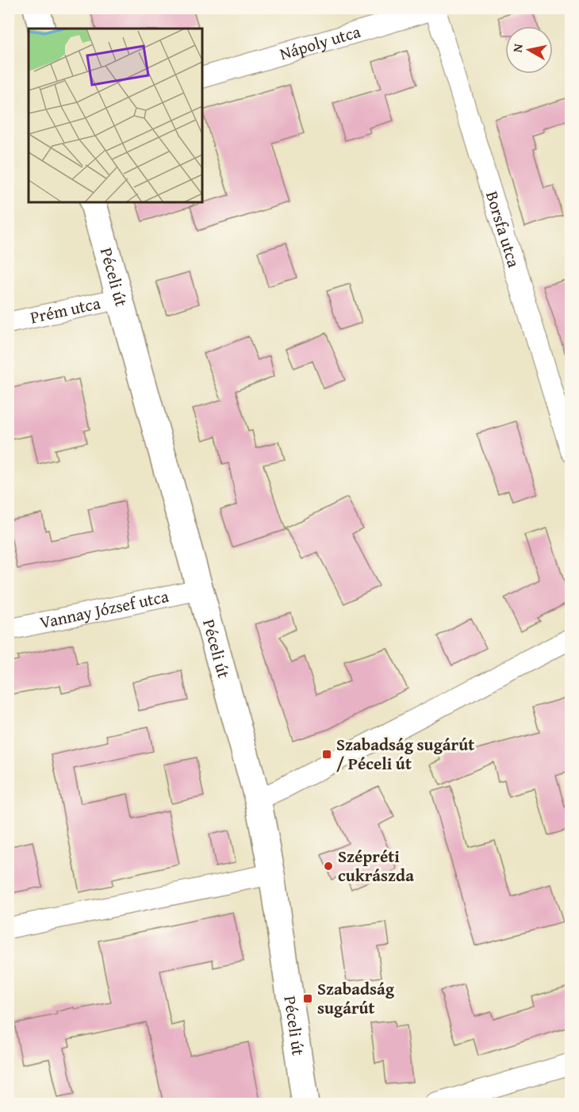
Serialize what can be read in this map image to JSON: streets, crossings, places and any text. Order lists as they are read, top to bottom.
{
  "streets": {
    "main road": ["Péceli út"],
    "street": [
      "Nápoly utca",
      "Borsfa utca",
      "Prém utca",
      "Vannay József utca"
    ]
  },
  "crossings": [
    ["Nápoly utca", "Borsfa utca"],
    ["Péceli út", "Prém utca"],
    ["Péceli út", "Vannay József utca"]
  ],
  "places": {
    "transit": ["Szabadság sugárút / Péceli út", "Szabadság sugárút"],
    "other": ["Szépréti cukrászda"]
  },
  "north": "left"
}
